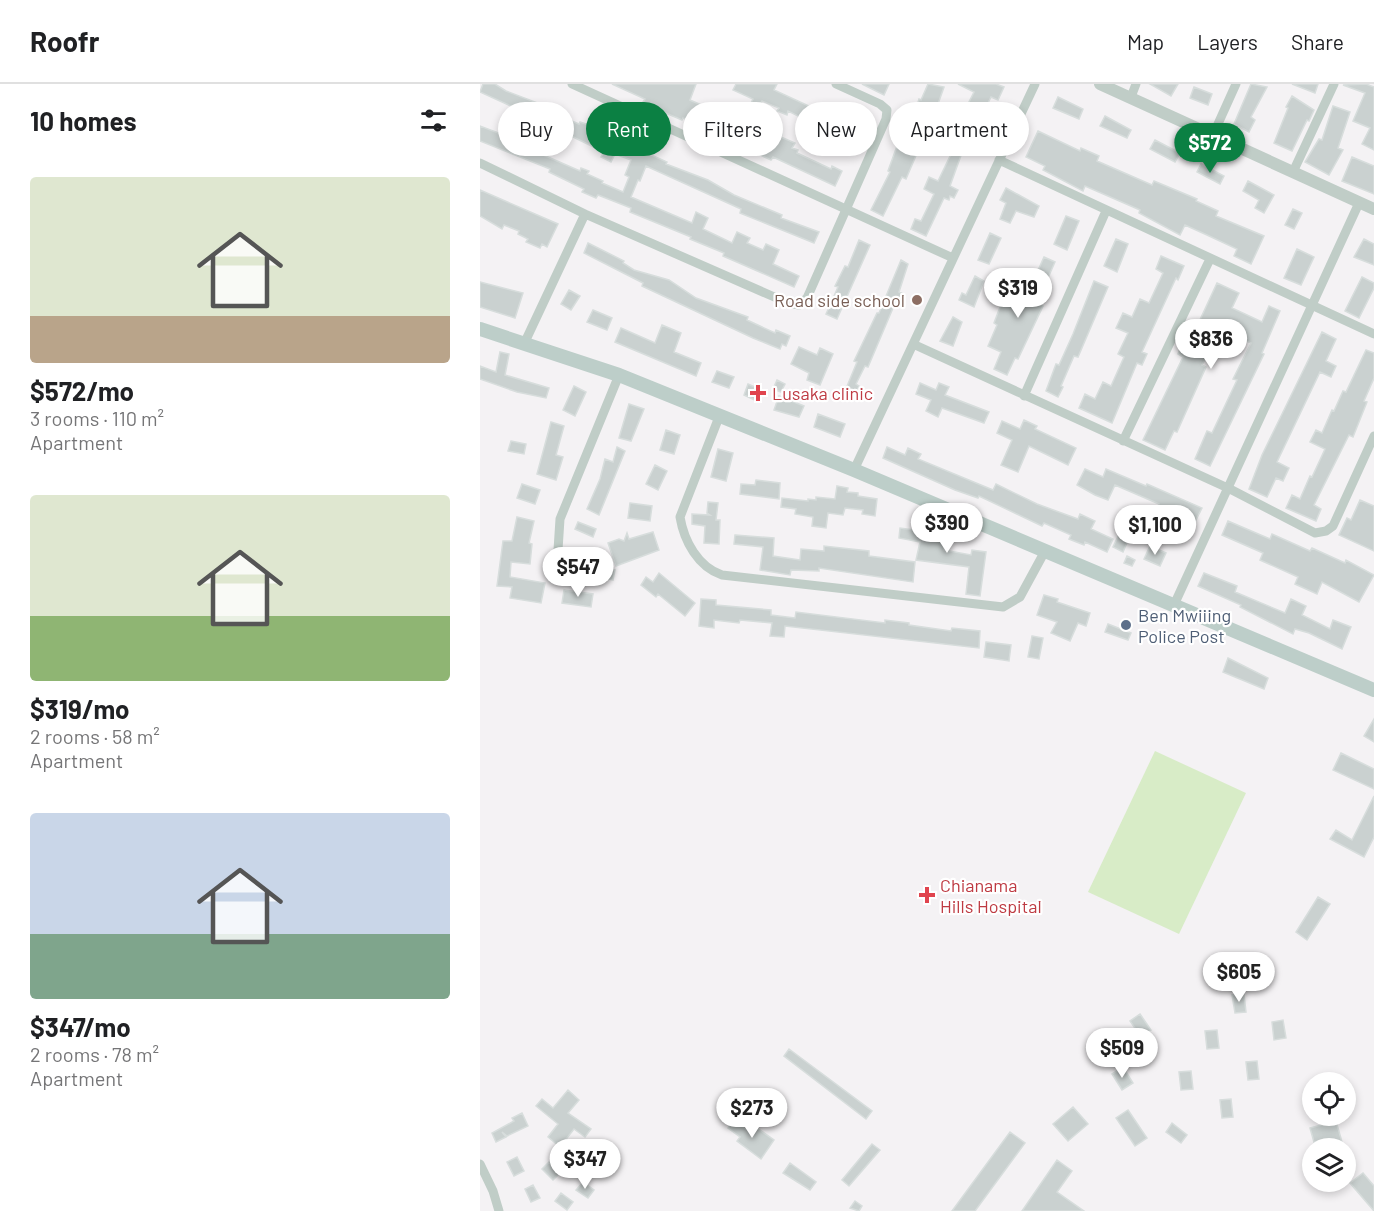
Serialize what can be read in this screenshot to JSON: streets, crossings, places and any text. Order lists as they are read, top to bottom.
{
  "places": {
    "other": ["Road side school", "Ben Mwiiing Police Post"],
    "health": ["Lusaka clinic", "Chianama Hills Hospital"]
  },
  "page": {
    "header": "Roofr",
    "nav": ["Map", "Layers", "Share"],
    "heading": "10 homes",
    "chip": [
      "Buy",
      "Rent",
      "Filters",
      "New",
      "Apartment"
    ],
    "price": [
      "$572",
      "$319",
      "$836",
      "$390",
      "$1,100",
      "$547",
      "$605",
      "$509",
      "$273",
      "$347"
    ],
    "list": [
      {
        "name": "$572/mo",
        "note": "3 rooms · 110 m² · Apartment"
      },
      {
        "name": "$319/mo",
        "note": "2 rooms · 58 m² · Apartment"
      },
      {
        "name": "$347/mo",
        "note": "2 rooms · 78 m² · Apartment"
      }
    ]
  }
}
